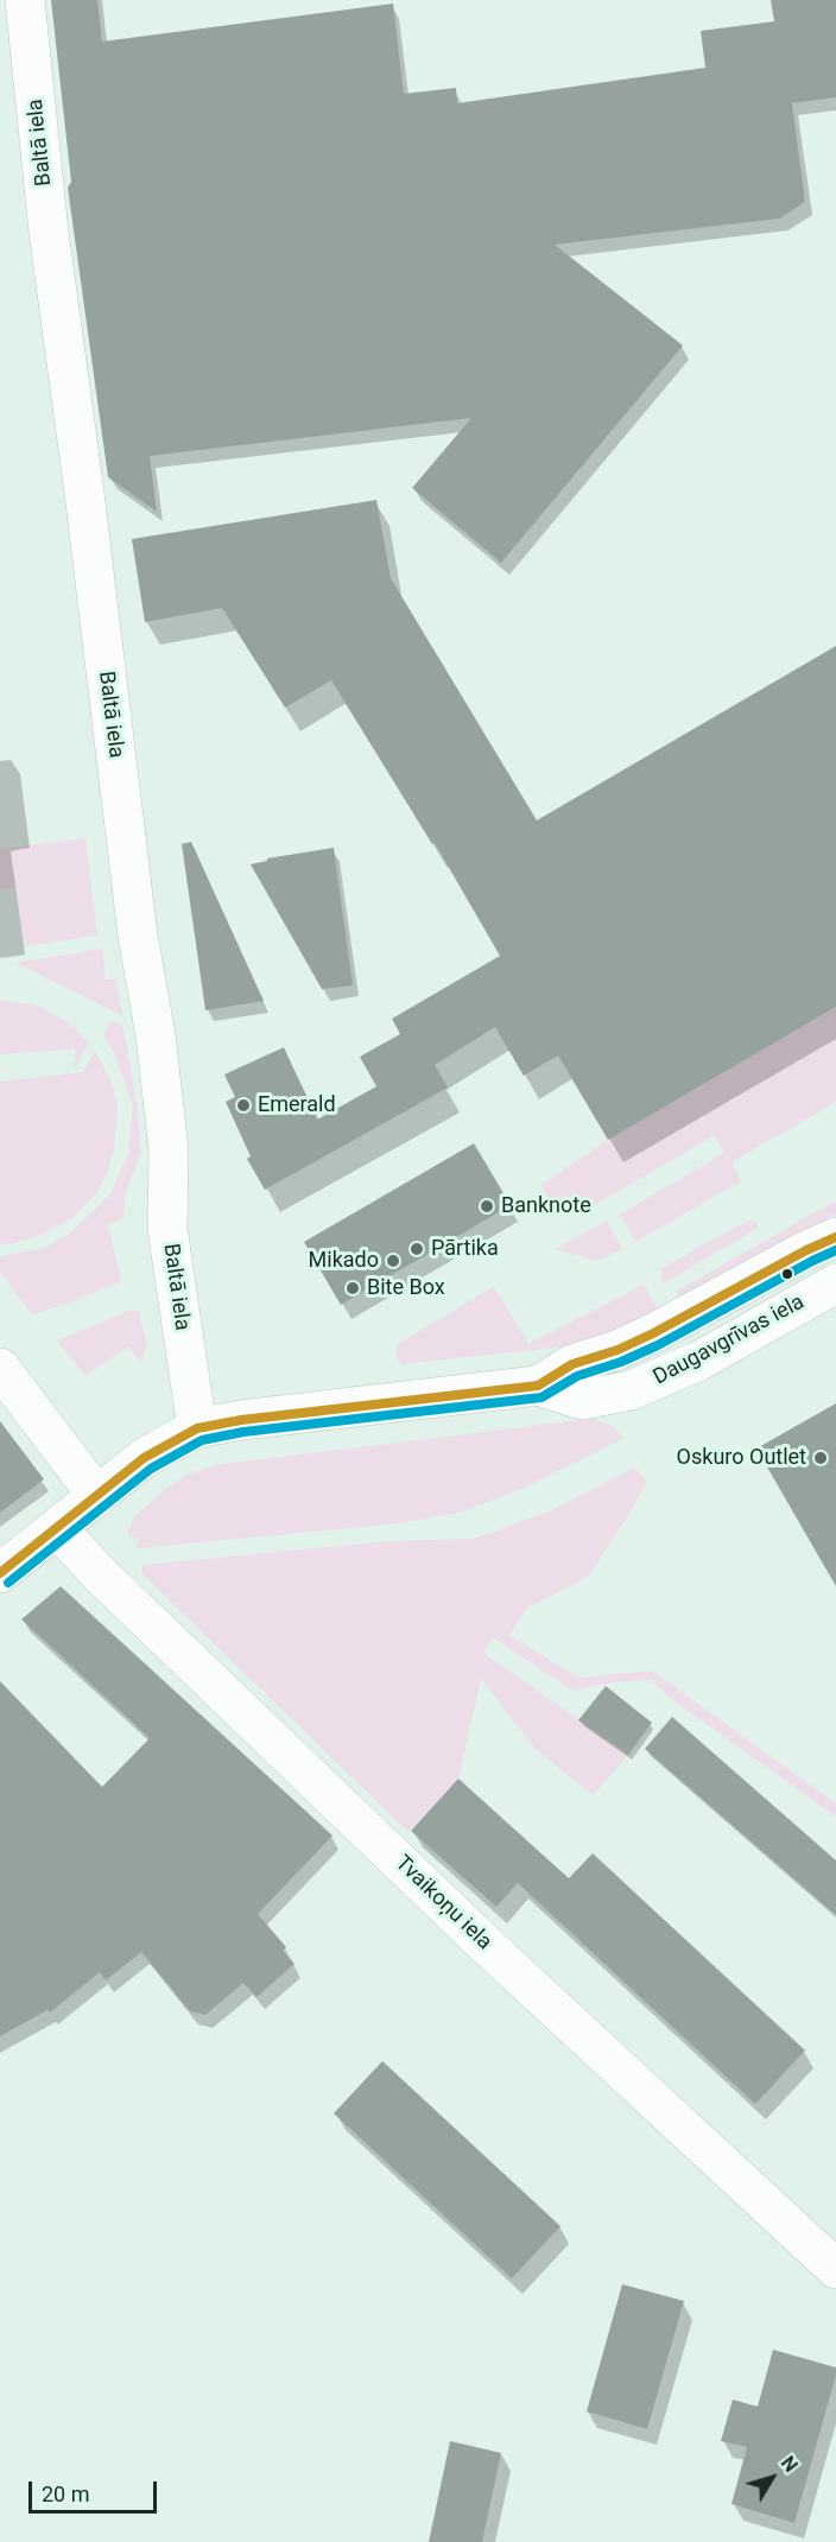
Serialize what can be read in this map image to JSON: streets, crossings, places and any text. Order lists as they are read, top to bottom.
{
  "streets": {
    "street": ["Baltā iela", "Daugavgrīvas iela", "Tvaikoņu iela"]
  },
  "crossings": [
    ["Baltā iela", "Daugavgrīvas iela"],
    ["Daugavgrīvas iela", "Tvaikoņu iela"]
  ],
  "places": [
    "Emerald",
    "Banknote",
    "Pārtika",
    "Mikado",
    "Bite Box",
    "Oskuro Outlet"
  ],
  "scale_bar": "20 m",
  "north": "top right"
}
